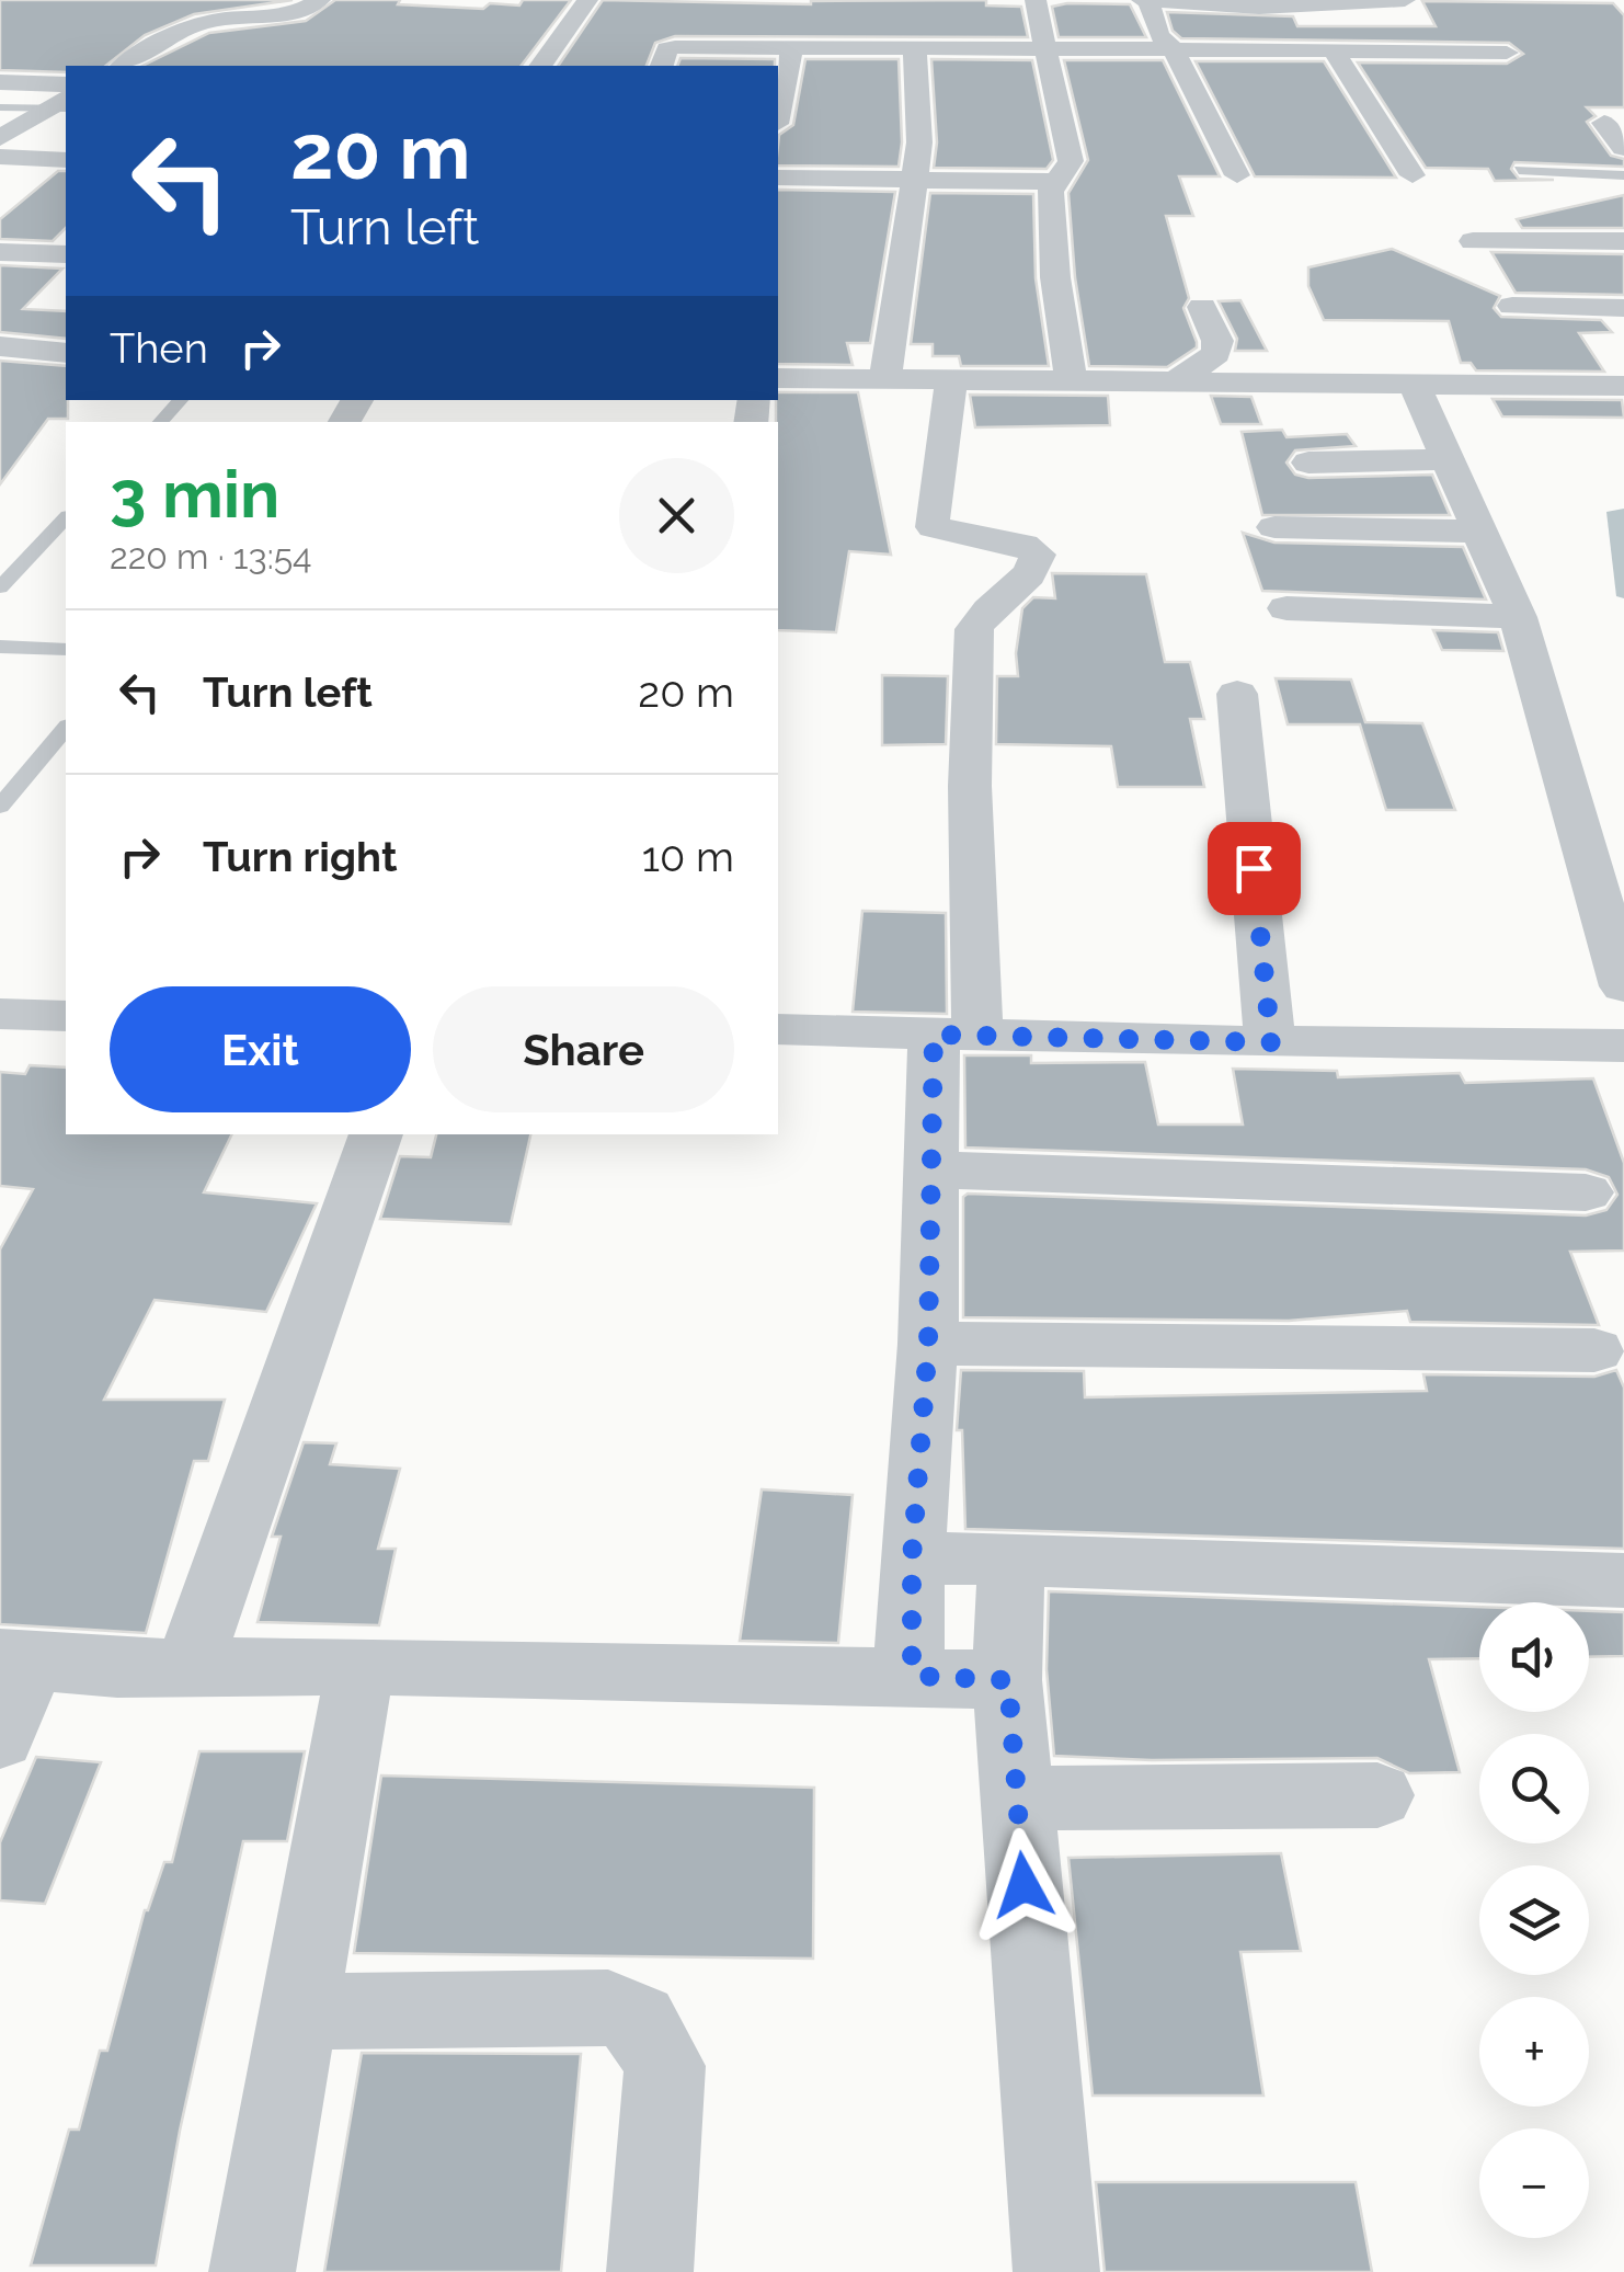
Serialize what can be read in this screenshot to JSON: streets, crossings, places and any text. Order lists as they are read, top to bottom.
{
  "page": {
    "turn": ["20 m", "Turn left"],
    "then": "Then",
    "heading": ["3 min", "220 m · 13:54"],
    "list": [
      {
        "name": "Turn left",
        "value": "20 m"
      },
      {
        "name": "Turn right",
        "value": "10 m"
      }
    ],
    "buttons": ["Exit", "Share"],
    "map_buttons": ["+", "−"]
  }
}
